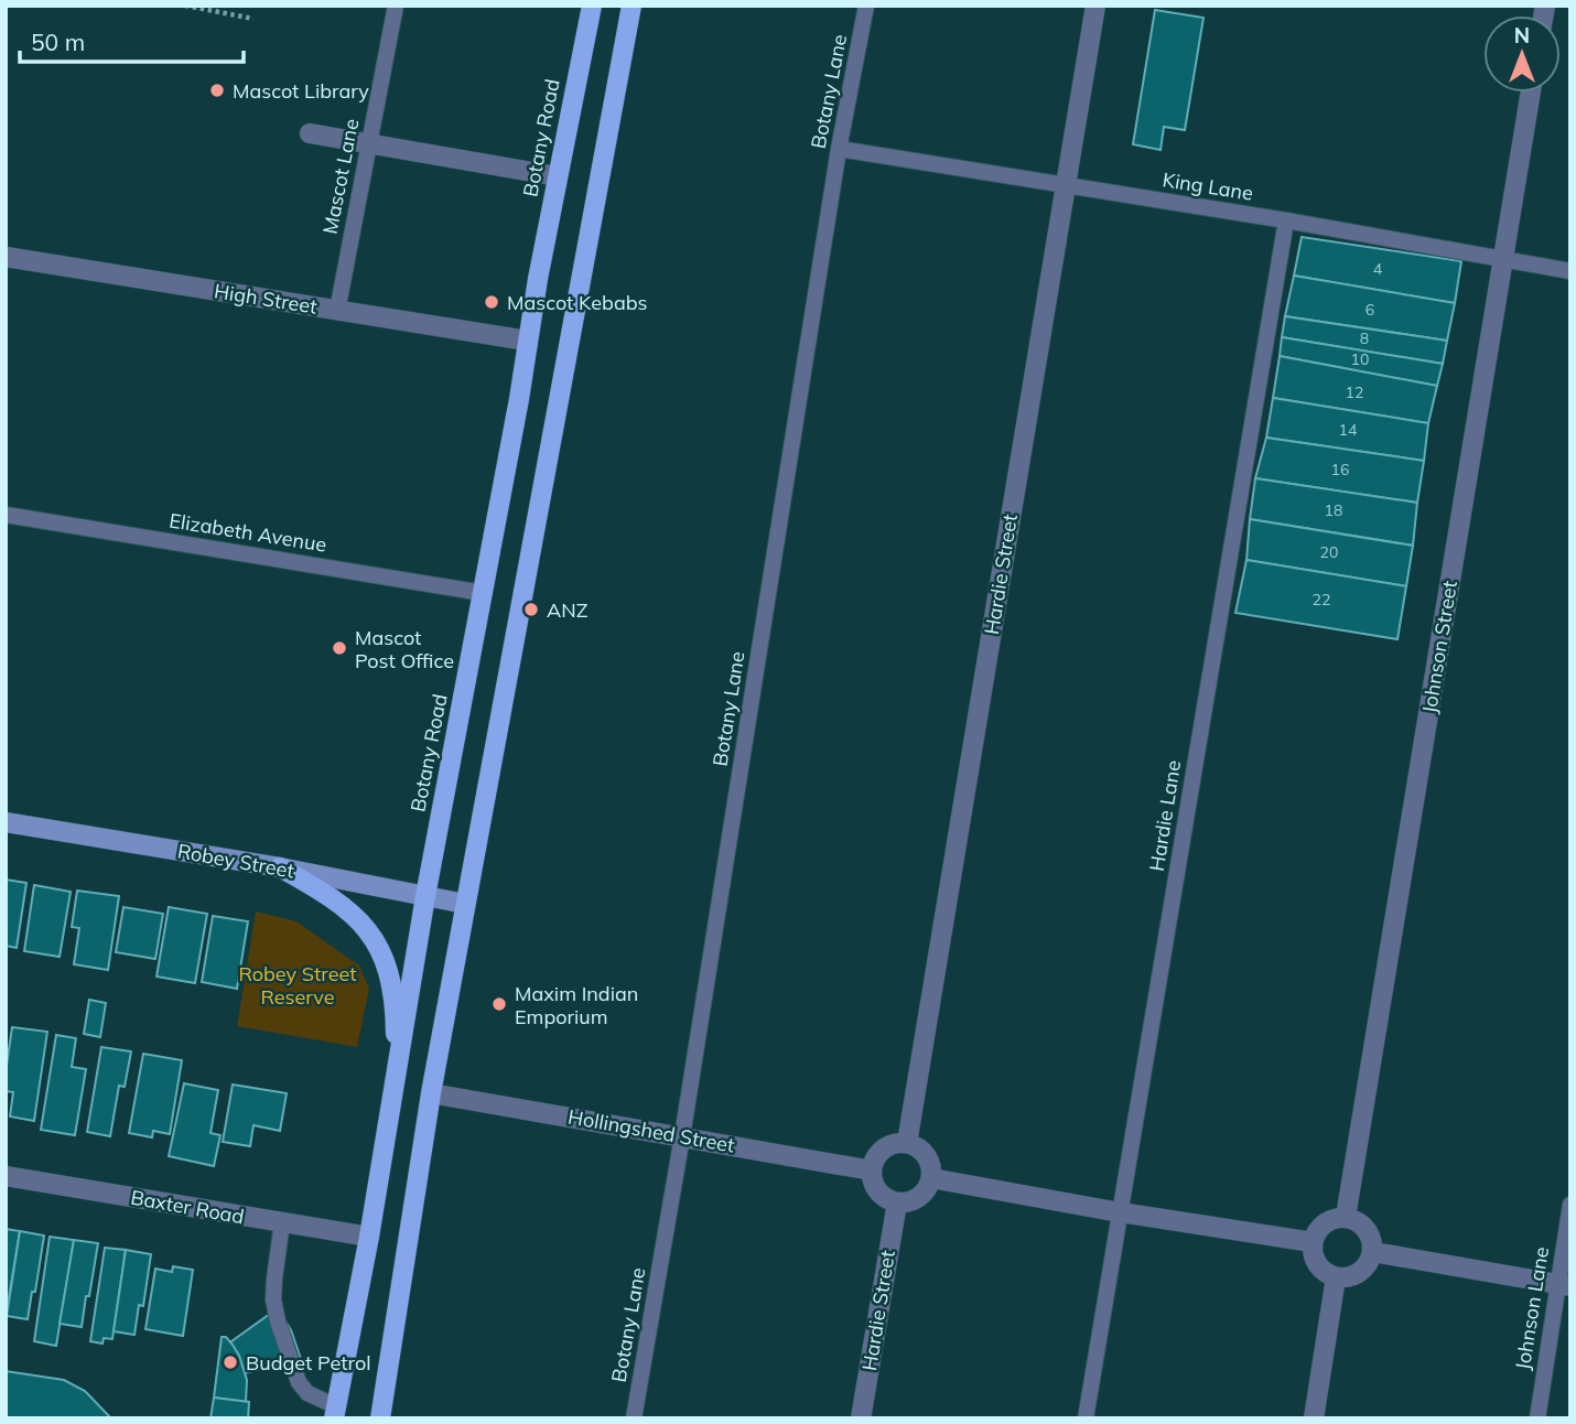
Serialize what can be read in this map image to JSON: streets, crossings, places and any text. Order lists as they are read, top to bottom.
{
  "streets": {
    "main road": ["Botany Road"],
    "street": [
      "High Street",
      "Hardie Street",
      "Johnson Street",
      "Robey Street",
      "Hollingshed Street",
      "Baxter Road"
    ],
    "lane": [
      "Botany Lane",
      "Mascot Lane",
      "King Lane",
      "Elizabeth Avenue",
      "Hardie Lane",
      "Johnson Lane"
    ]
  },
  "crossings": [
    ["Botany Lane", "King Lane"],
    ["Botany Lane", "Hollingshed Street"],
    ["Botany Road", "High Street"],
    ["Botany Road", "Elizabeth Avenue"],
    ["Botany Road", "Robey Street"],
    ["Botany Road", "Baxter Road"],
    ["Mascot Lane", "High Street"],
    ["King Lane", "Hardie Street"],
    ["King Lane", "Johnson Street"],
    ["King Lane", "Hardie Lane"],
    ["Hardie Street", "Hollingshed Street"]
  ],
  "parks": ["Robey Street Reserve"],
  "places": [
    "Mascot Library",
    "Mascot Kebabs",
    "ANZ",
    "Mascot Post Office",
    "Maxim Indian Emporium",
    "Budget Petrol"
  ],
  "house_numbers": [
    "4",
    "6",
    "8",
    "10",
    "12",
    "14",
    "16",
    "18",
    "20",
    "22"
  ],
  "scale_bar": "50 m",
  "north": "top"
}
